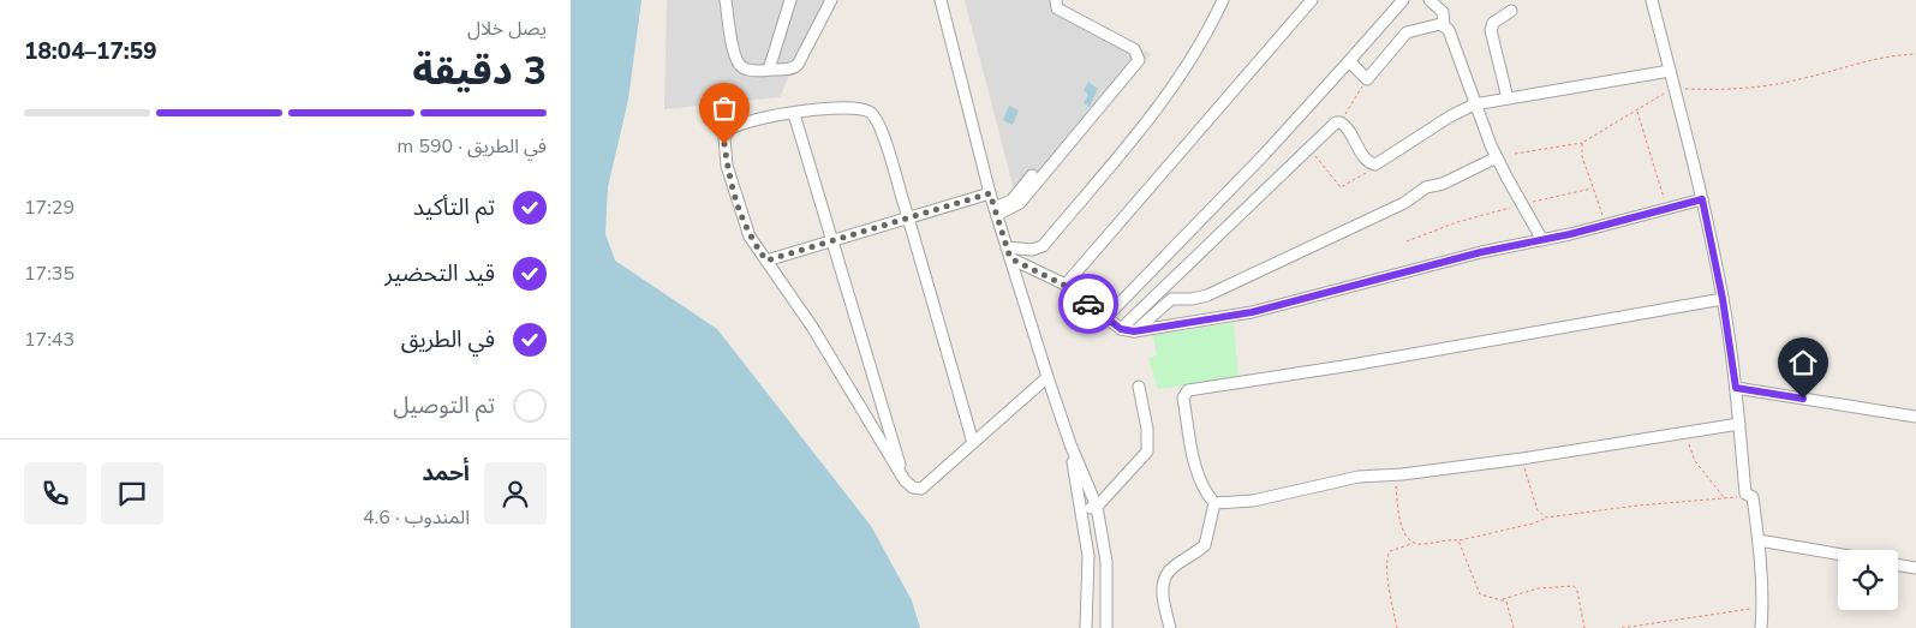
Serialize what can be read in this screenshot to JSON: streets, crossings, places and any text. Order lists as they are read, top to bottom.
{
  "page": {
    "heading": ["3 دقيقة", "يصل خلال", "17:59–18:04"],
    "panel": ["أحمد", "المندوب · 4.6"],
    "bar": "في الطريق · 590 m",
    "list": [
      ["تم التأكيد", "17:29"],
      ["قيد التحضير", "17:35"],
      ["في الطريق", "17:43"],
      "تم التوصيل"
    ]
  }
}
